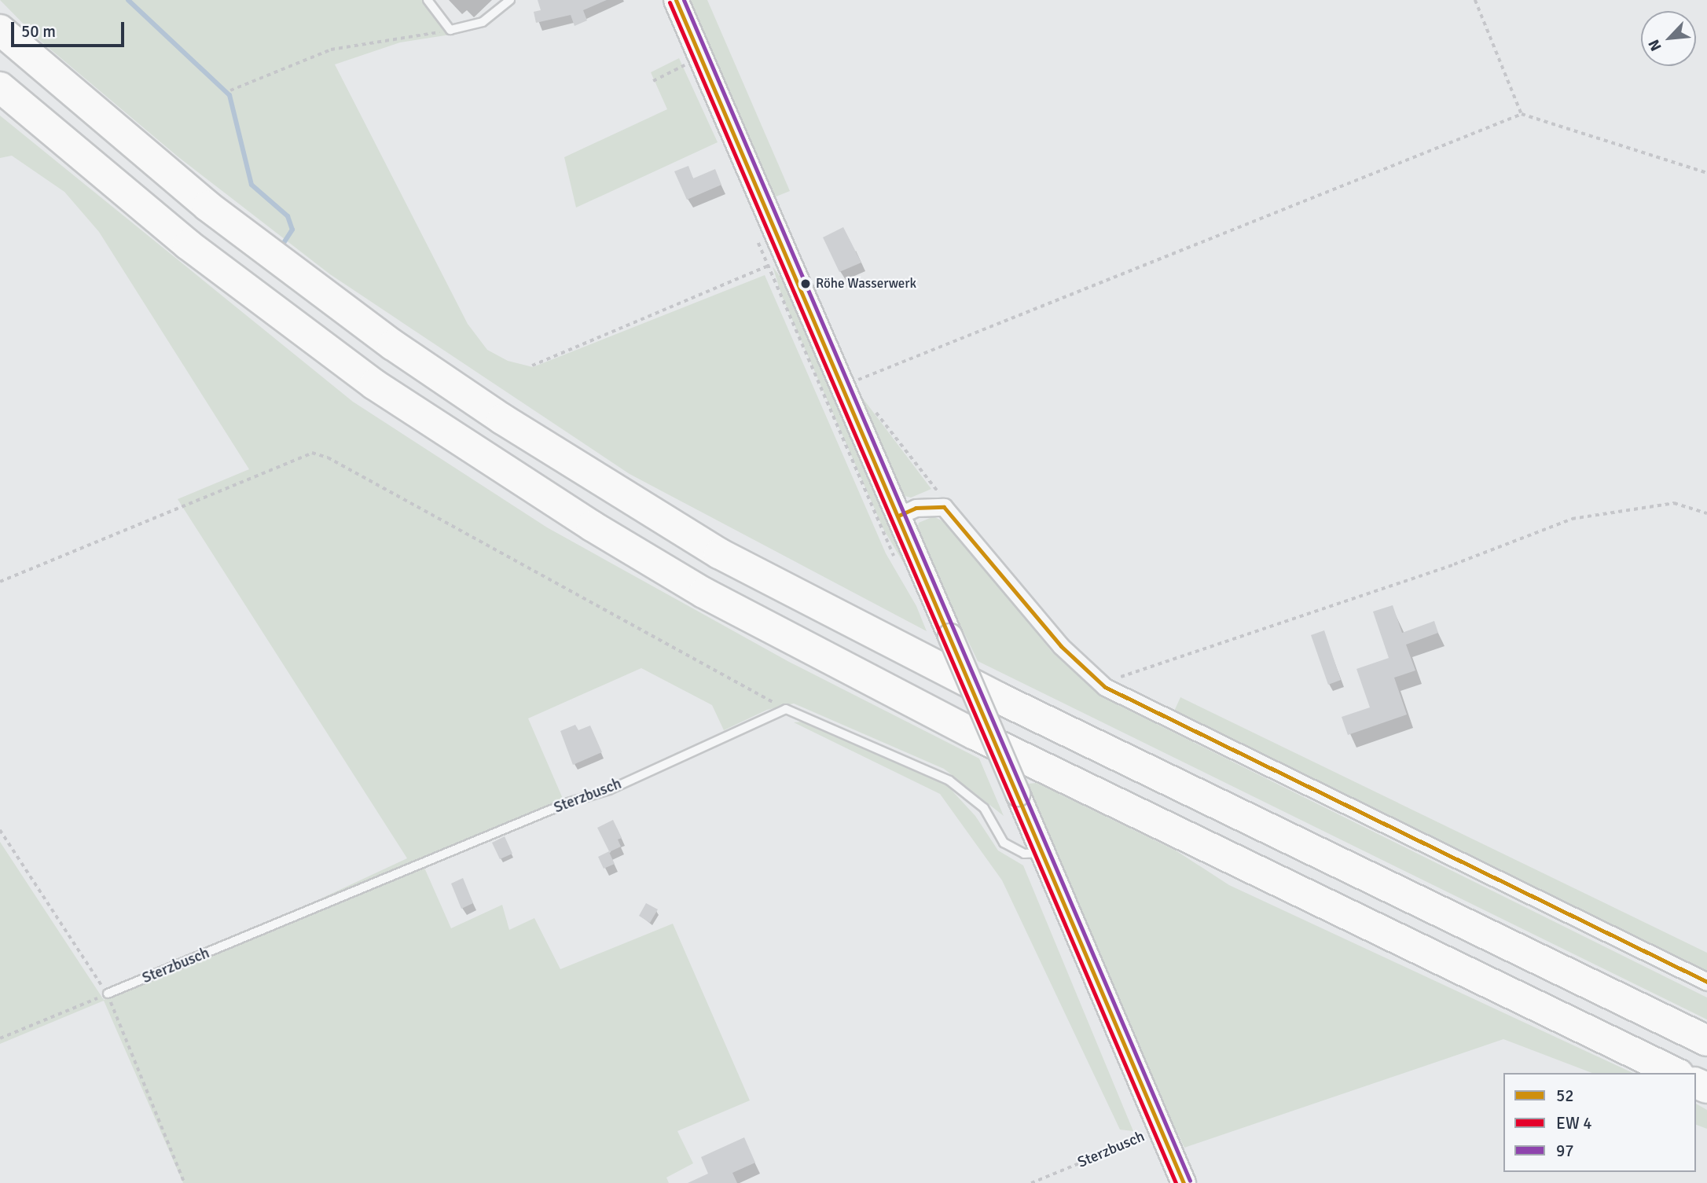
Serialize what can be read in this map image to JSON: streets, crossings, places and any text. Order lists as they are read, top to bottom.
{
  "streets": {
    "lane": ["Sterzbusch"]
  },
  "places": ["Röhe Wasserwerk"],
  "lines": ["transit line 52", "transit line 97"],
  "legend": ["52", "EW 4", "97"],
  "scale_bar": "50 m",
  "north": "bottom left"
}
